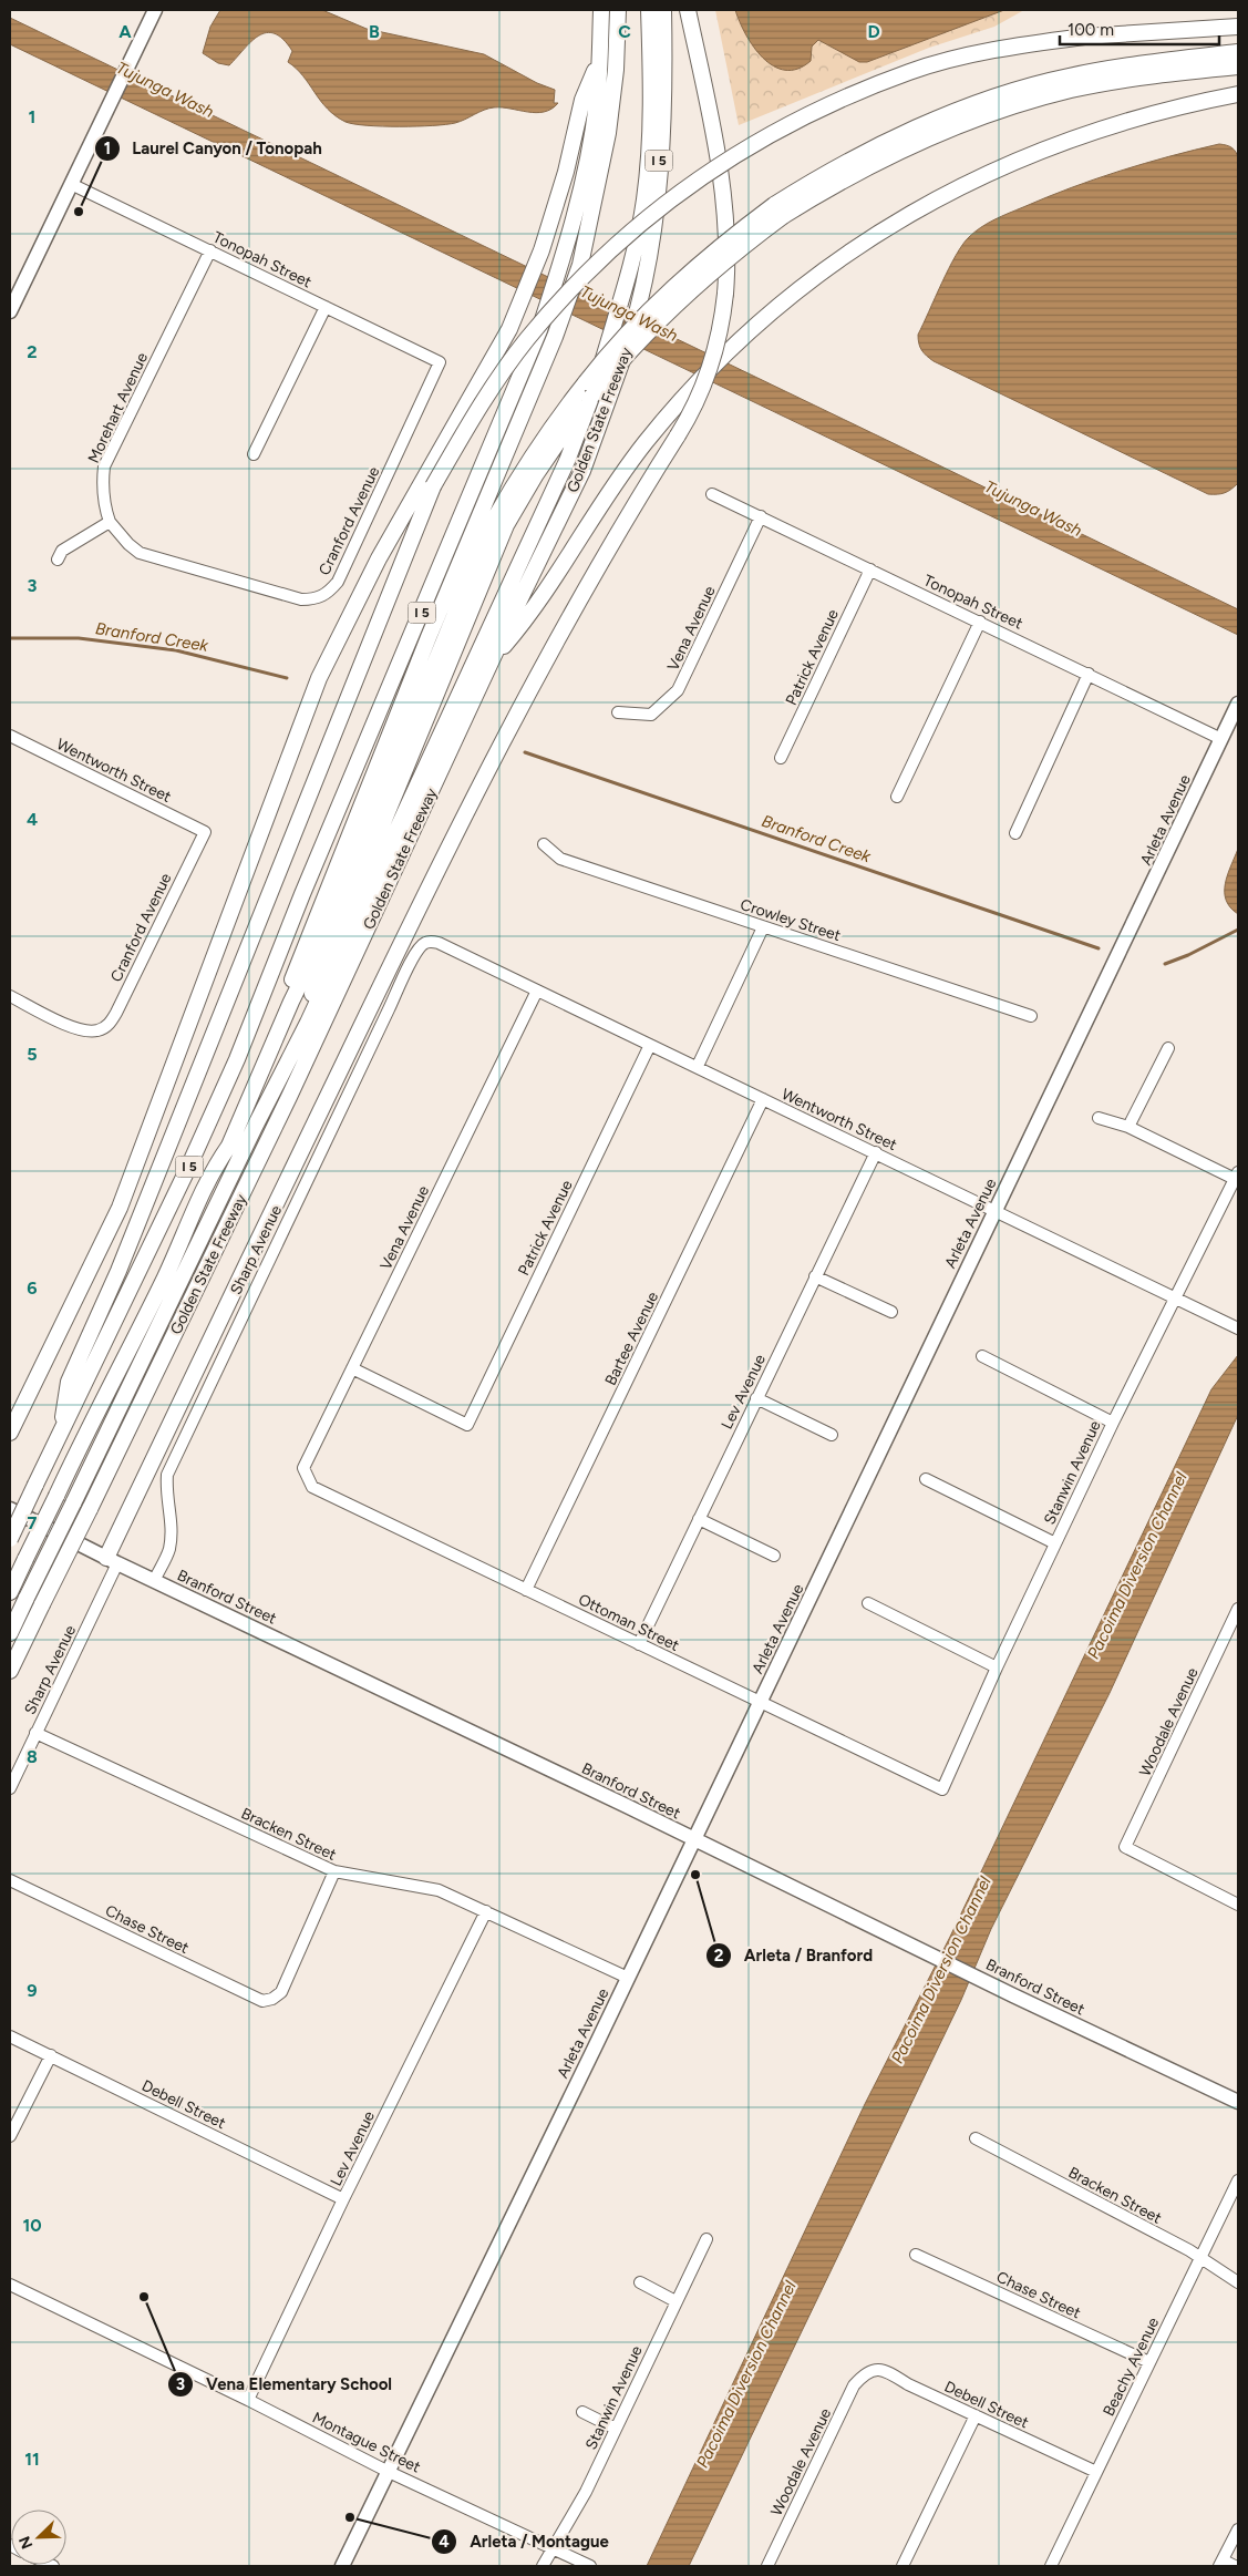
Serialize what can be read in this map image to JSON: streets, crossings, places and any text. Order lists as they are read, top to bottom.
{
  "streets": {
    "highway": ["I 5", "Golden State Freeway"],
    "main road": ["Arleta Avenue", "Branford Street"],
    "street": [
      "Tonopah Street",
      "Morehart Avenue",
      "Cranford Avenue",
      "Vena Avenue",
      "Patrick Avenue",
      "Wentworth Street",
      "Crowley Street",
      "Sharp Avenue",
      "Bartee Avenue",
      "Lev Avenue",
      "Stanwin Avenue",
      "Ottoman Street",
      "Woodale Avenue",
      "Bracken Street",
      "Chase Street",
      "Debell Street",
      "Beachy Avenue",
      "Montague Street"
    ]
  },
  "crossings": [
    ["Tonopah Street", "Morehart Avenue"],
    ["Tonopah Street", "Cranford Avenue"],
    ["Tonopah Street", "Vena Avenue"],
    ["Tonopah Street", "Patrick Avenue"],
    ["Tonopah Street", "Arleta Avenue"],
    ["Morehart Avenue", "Cranford Avenue"],
    ["Cranford Avenue", "Wentworth Street"],
    ["Vena Avenue", "Patrick Avenue"],
    ["Vena Avenue", "Wentworth Street"],
    ["Vena Avenue", "Ottoman Street"],
    ["Patrick Avenue", "Wentworth Street"],
    ["Wentworth Street", "Arleta Avenue"],
    ["Wentworth Street", "Sharp Avenue"],
    ["Wentworth Street", "Bartee Avenue"],
    ["Wentworth Street", "Lev Avenue"],
    ["Wentworth Street", "Stanwin Avenue"],
    ["Arleta Avenue", "Branford Street"],
    ["Arleta Avenue", "Ottoman Street"],
    ["Arleta Avenue", "Bracken Street"],
    ["Arleta Avenue", "Montague Street"],
    ["Sharp Avenue", "Branford Street"],
    ["Sharp Avenue", "Bracken Street"],
    ["Bartee Avenue", "Ottoman Street"],
    ["Lev Avenue", "Ottoman Street"],
    ["Lev Avenue", "Bracken Street"],
    ["Lev Avenue", "Debell Street"],
    ["Lev Avenue", "Montague Street"],
    ["Stanwin Avenue", "Ottoman Street"],
    ["Stanwin Avenue", "Montague Street"],
    ["Woodale Avenue", "Debell Street"],
    ["Bracken Street", "Chase Street"],
    ["Bracken Street", "Beachy Avenue"],
    ["Chase Street", "Beachy Avenue"],
    ["Debell Street", "Beachy Avenue"]
  ],
  "water": ["Tujunga Wash", "Branford Creek", "Pacoima Diversion Channel"],
  "places": [
    "Laurel Canyon / Tonopah",
    "Arleta / Branford",
    "Vena Elementary School",
    "Arleta / Montague"
  ],
  "scale_bar": "100 m",
  "north": "bottom left",
  "grid": {
    "columns": [
      "A",
      "B",
      "C",
      "D"
    ],
    "rows": [
      "1",
      "2",
      "3",
      "4",
      "5",
      "6",
      "7",
      "8",
      "9",
      "10",
      "11"
    ]
  }
}
